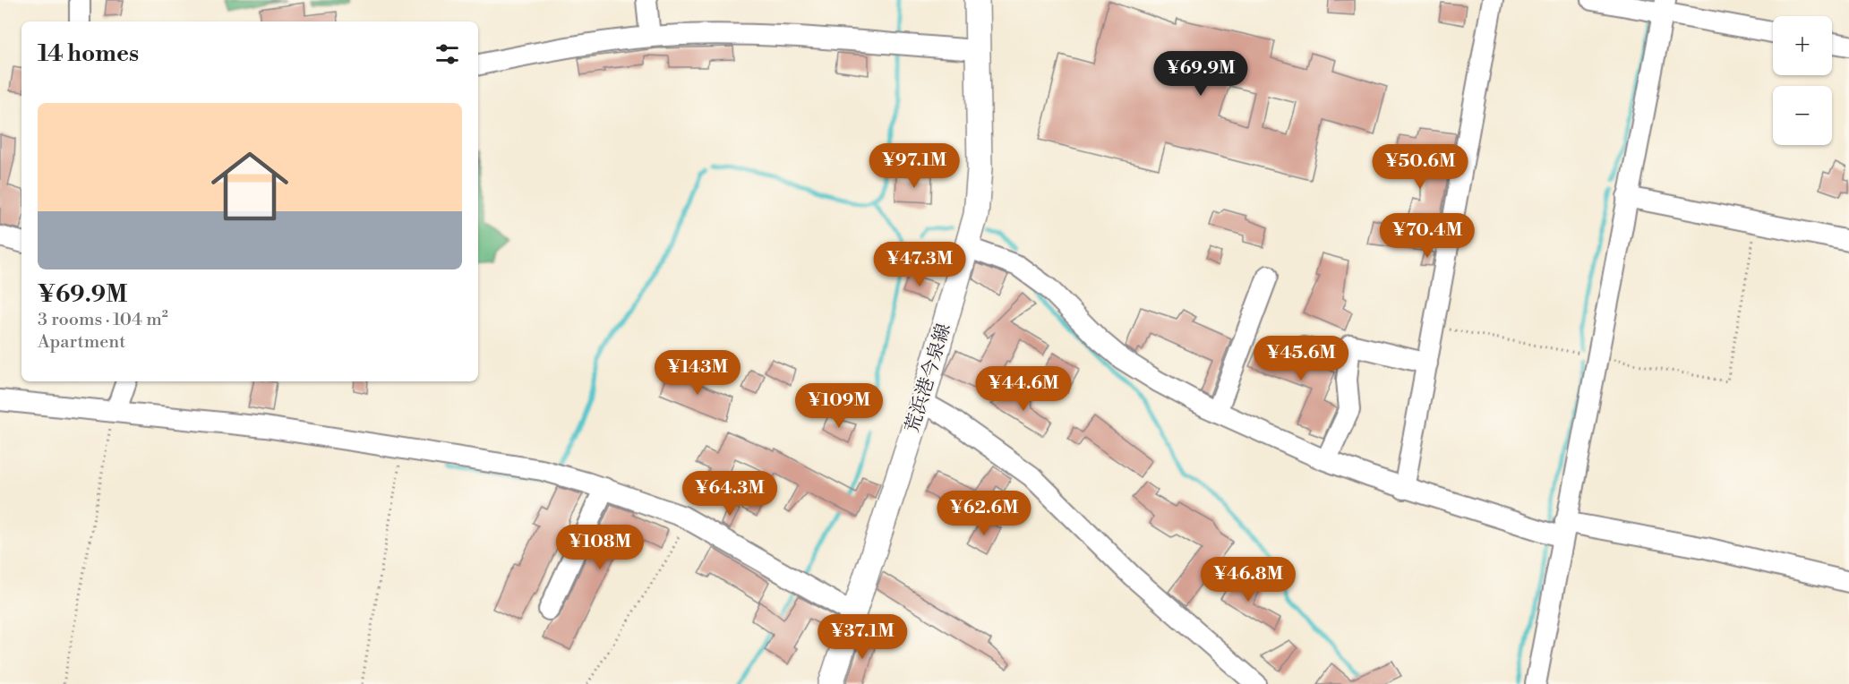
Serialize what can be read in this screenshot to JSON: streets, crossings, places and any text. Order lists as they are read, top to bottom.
{
  "streets": {
    "main road": ["荒浜港今泉線"]
  },
  "page": {
    "map_buttons": ["+", "−"],
    "heading": "14 homes",
    "price": [
      "¥69.9M",
      "¥97.1M",
      "¥50.6M",
      "¥70.4M",
      "¥47.3M",
      "¥45.6M",
      "¥143M",
      "¥44.6M",
      "¥109M",
      "¥64.3M",
      "¥62.6M",
      "¥108M",
      "¥46.8M",
      "¥37.1M"
    ],
    "list": [
      {
        "name": "¥69.9M",
        "note": "3 rooms · 104 m² · Apartment"
      }
    ]
  }
}
